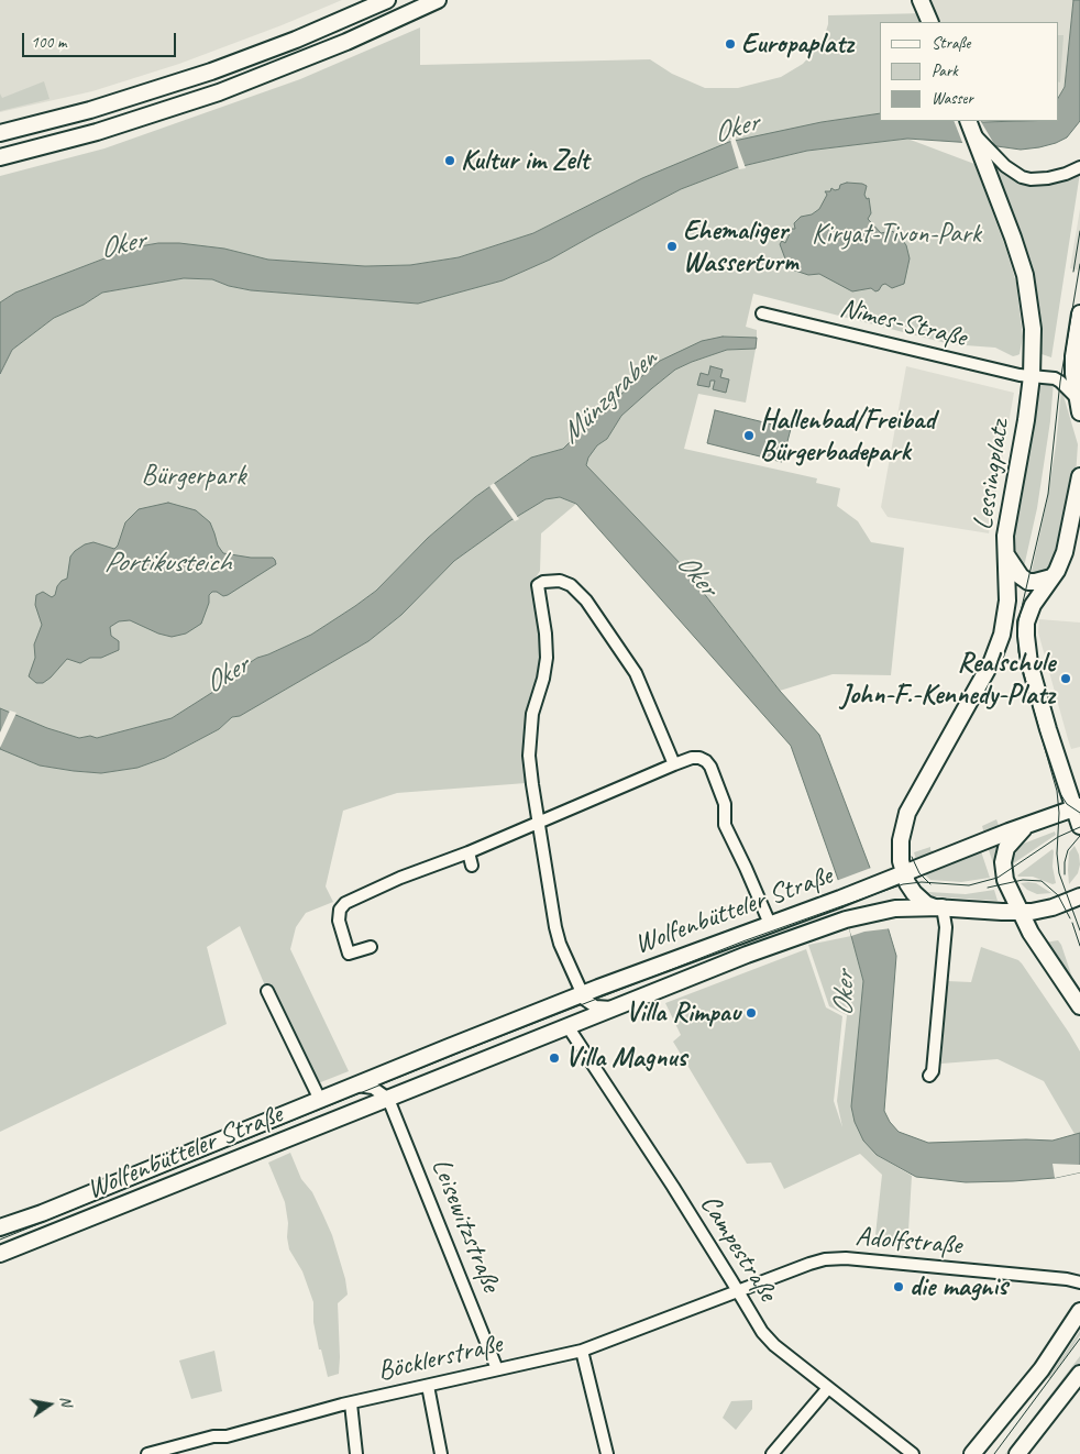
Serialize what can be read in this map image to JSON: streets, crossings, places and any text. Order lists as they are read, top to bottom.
{
  "streets": {
    "main road": ["Lessingplatz", "Wolfenbütteler Straße"],
    "street": [
      "Nîmes-Straße",
      "Leisewitzstraße",
      "Adolfstraße",
      "Campestraße",
      "Böcklerstraße"
    ]
  },
  "crossings": [
    ["Nîmes-Straße", "Lessingplatz"],
    ["Lessingplatz", "Wolfenbütteler Straße"],
    ["Wolfenbütteler Straße", "Leisewitzstraße"],
    ["Wolfenbütteler Straße", "Campestraße"],
    ["Leisewitzstraße", "Böcklerstraße"],
    ["Adolfstraße", "Campestraße"],
    ["Adolfstraße", "Böcklerstraße"],
    ["Campestraße", "Böcklerstraße"]
  ],
  "water": ["Oker", "Münzgraben", "Portikusteich"],
  "parks": ["Kiryat-Tivon-Park", "Bürgerpark"],
  "places": [
    "Europaplatz",
    "Kultur im Zelt",
    "Ehemaliger Wasserturm",
    "Hallenbad/Freibad Bürgerbadepark",
    "Realschule John-F.-Kennedy-Platz",
    "Villa Rimpau",
    "Villa Magnus",
    "die magnis"
  ],
  "legend": ["Straße", "Park", "Wasser"],
  "scale_bar": "100 m",
  "north": "right"
}
